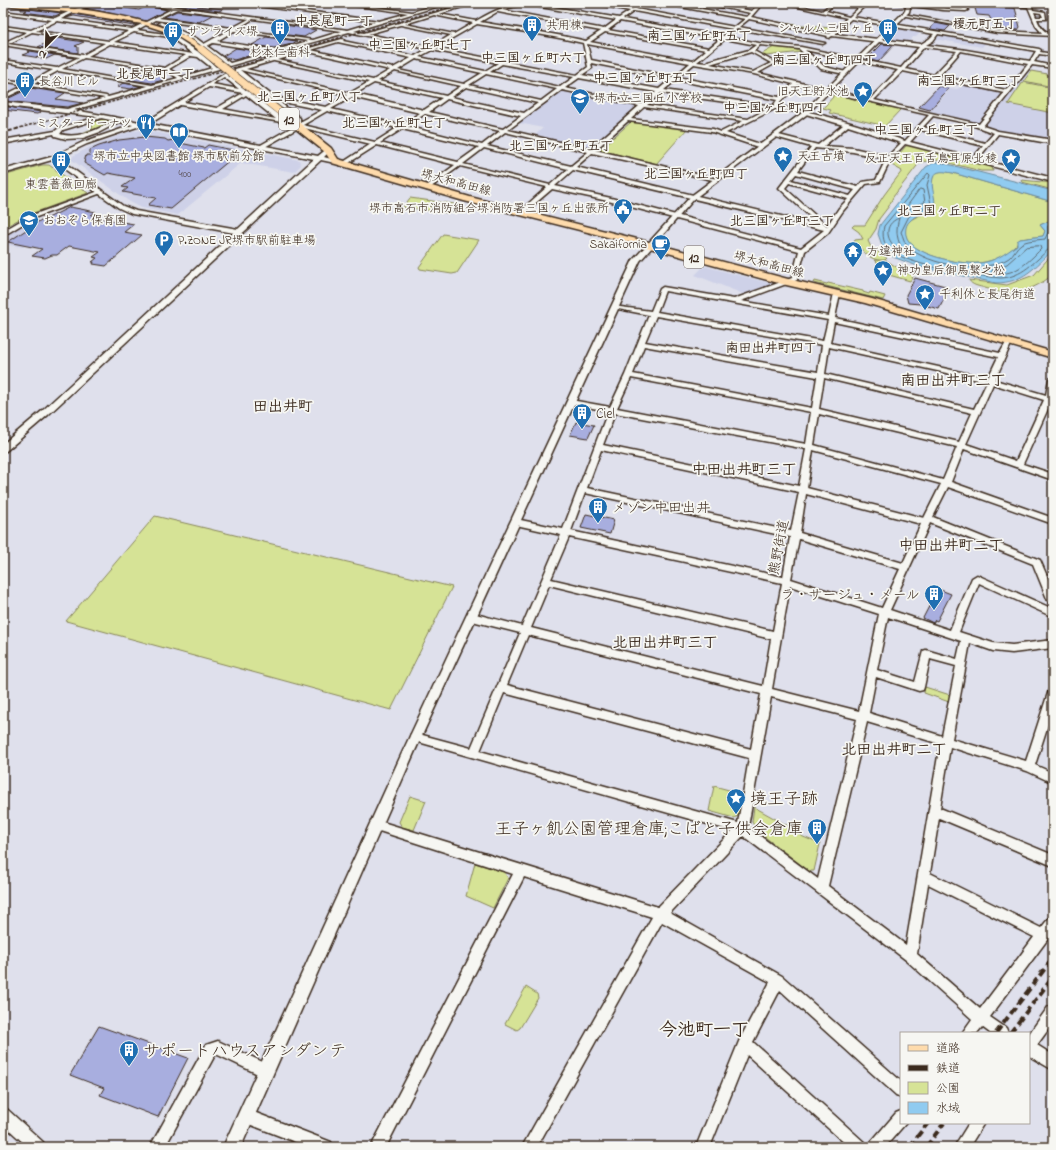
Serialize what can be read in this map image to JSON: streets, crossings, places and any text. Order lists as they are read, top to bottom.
{
  "streets": {
    "main road": ["12", "堺大和高田線"],
    "street": ["熊野街道"]
  },
  "crossings": [
    ["12", "堺大和高田線"],
    ["堺大和高田線", "熊野街道"]
  ],
  "districts": [
    "中長尾町一丁",
    "榎元町五丁",
    "南三国ヶ丘町五丁",
    "中三国ヶ丘町七丁",
    "中三国ヶ丘町六丁",
    "南三国ヶ丘町四丁",
    "北長尾町一丁",
    "中三国ヶ丘町五丁",
    "南三国ヶ丘町三丁",
    "北三国ヶ丘町八丁",
    "中三国ヶ丘町四丁",
    "北三国ヶ丘町七丁",
    "中三国ヶ丘町三丁",
    "北三国ヶ丘町五丁",
    "北三国ヶ丘町四丁",
    "北三国ヶ丘町二丁",
    "北三国ヶ丘町三丁",
    "南田出井町四丁",
    "南田出井町三丁",
    "田出井町",
    "中田出井町三丁",
    "中田出井町二丁",
    "北田出井町三丁",
    "北田出井町二丁",
    "今池町一丁"
  ],
  "places": {
    "building": [
      "共用棟",
      "杉本仁歯科",
      "シャルム三国ヶ丘",
      "サンライズ堺",
      "長谷川ビル",
      "東雲薔薇回廊",
      "Ciel",
      "メゾン中田出井",
      "ラ・サージュ・メール",
      "王子ヶ飢公園管理倉庫;こばと子供会倉庫",
      "サポートハウスアンダンテ"
    ],
    "place": [
      "旧天王貯水池",
      "天王古墳",
      "反正天王百舌鳥耳原北稜",
      "神功皇后御馬繋之松",
      "千利休と長尾街道",
      "境王子跡"
    ],
    "school or university": ["堺市立三国丘小学校", "おおぞら保育園"],
    "restaurant": ["ミスタードーナツ"],
    "library": ["堺市立中央図書館 堺市駅前分館"],
    "public building": ["堺市高石市消防組合堺消防署三国ヶ丘出張所"],
    "parking": ["P.ZONE JR堺市駅前駐車場"],
    "cafe": ["Sakaifornia"],
    "temple": ["方違神社"]
  },
  "house_numbers": ["400"],
  "legend": [
    "道路",
    "鉄道",
    "公園",
    "水域"
  ],
  "north": "bottom left"
}
